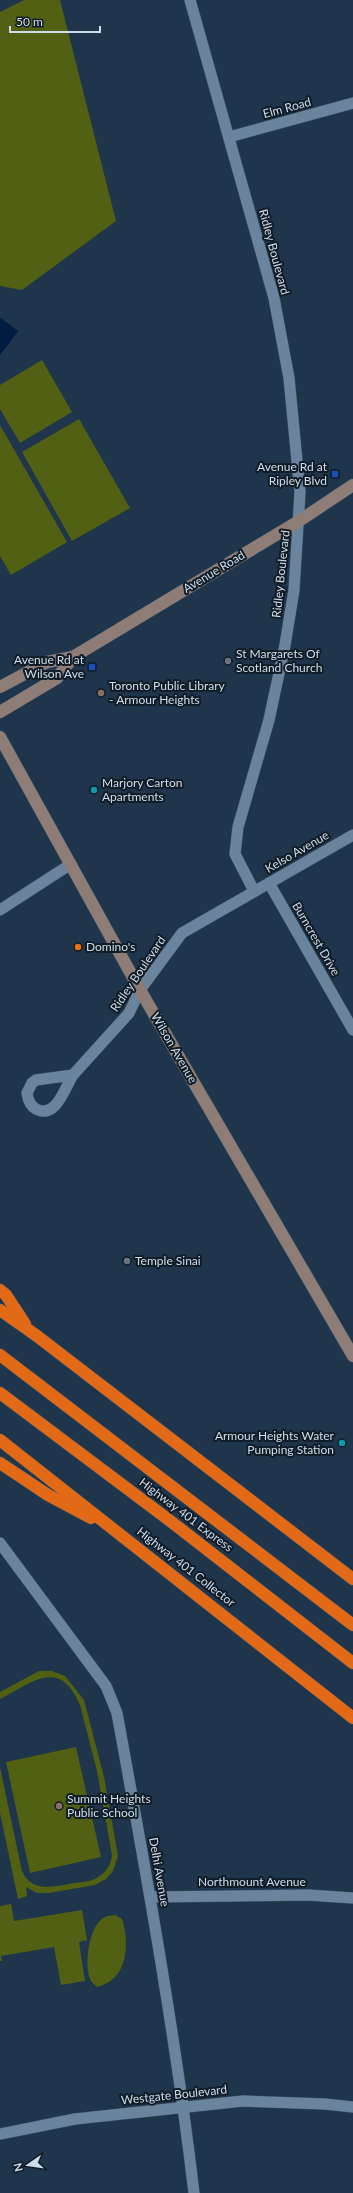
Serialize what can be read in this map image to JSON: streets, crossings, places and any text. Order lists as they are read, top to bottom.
{
  "streets": {
    "highway": ["Highway 401 Express", "Highway 401 Collector"],
    "main road": ["Avenue Road", "Wilson Avenue"],
    "street": [
      "Elm Road",
      "Ridley Boulevard",
      "Kelso Avenue",
      "Burncrest Drive",
      "Delhi Avenue",
      "Northmount Avenue",
      "Westgate Boulevard"
    ]
  },
  "crossings": [
    ["Elm Road", "Ridley Boulevard"],
    ["Ridley Boulevard", "Avenue Road"],
    ["Ridley Boulevard", "Kelso Avenue"],
    ["Ridley Boulevard", "Wilson Avenue"],
    ["Kelso Avenue", "Burncrest Drive"],
    ["Delhi Avenue", "Northmount Avenue"],
    ["Delhi Avenue", "Westgate Boulevard"]
  ],
  "places": {
    "transit": ["Avenue Rd at Ripley Blvd", "Avenue Rd at Wilson Ave"],
    "other": [
      "St Margarets Of Scotland Church",
      "Toronto Public Library - Armour Heights",
      "Marjory Carton Apartments",
      "Domino's",
      "Temple Sinai",
      "Armour Heights Water Pumping Station",
      "Summit Heights Public School"
    ]
  },
  "scale_bar": "50 m",
  "north": "left"
}
